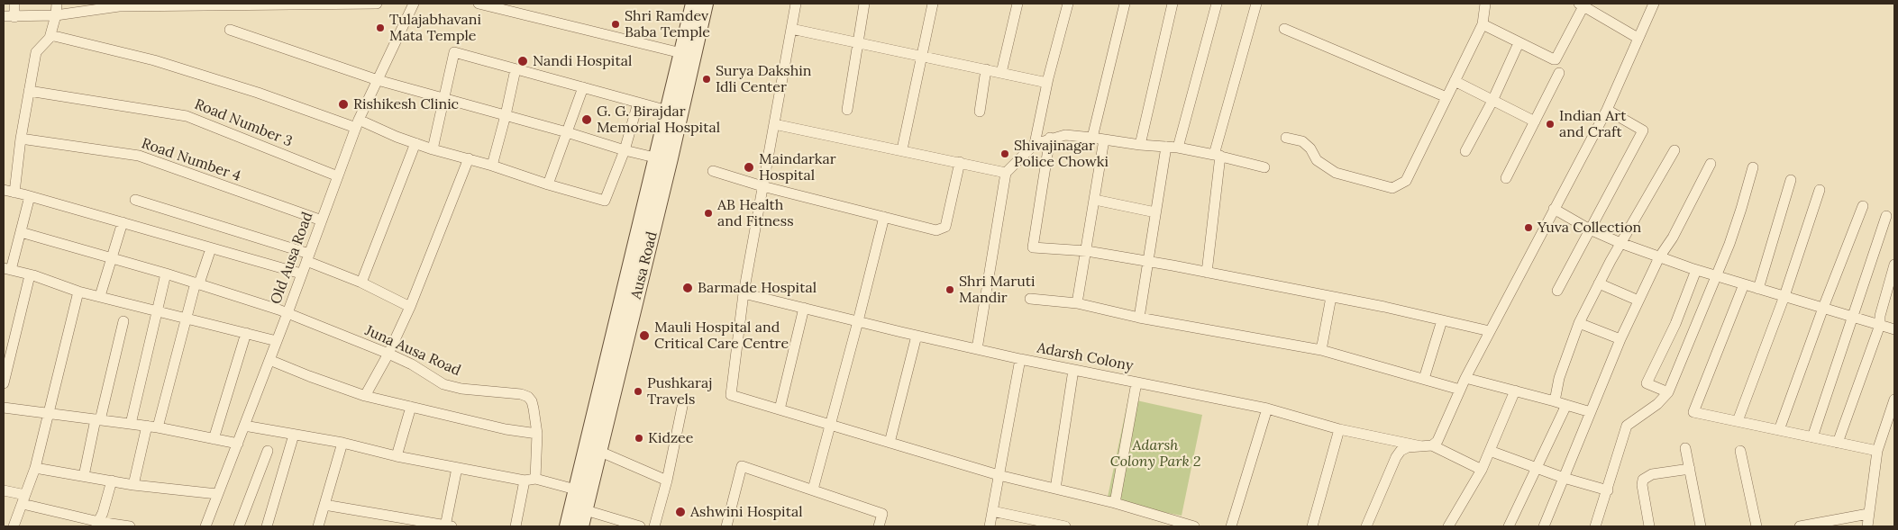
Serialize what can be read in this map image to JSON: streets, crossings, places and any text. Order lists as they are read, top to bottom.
{
  "streets": {
    "main road": ["Ausa Road"],
    "street": [
      "Road Number 3",
      "Road Number 4",
      "Old Ausa Road",
      "Juna Ausa Road",
      "Adarsh Colony"
    ]
  },
  "crossings": [
    ["Road Number 3", "Old Ausa Road"],
    ["Road Number 4", "Old Ausa Road"],
    ["Old Ausa Road", "Juna Ausa Road"]
  ],
  "parks": ["Adarsh Colony Park 2"],
  "places": [
    "Shri Ramdev Baba Temple",
    "Tulajabhavani Mata Temple",
    "Nandi Hospital",
    "Surya Dakshin Idli Center",
    "Rishikesh Clinic",
    "G. G. Birajdar Memorial Hospital",
    "Indian Art and Craft",
    "Shivajinagar Police Chowki",
    "Maindarkar Hospital",
    "AB Health and Fitness",
    "Yuva Collection",
    "Barmade Hospital",
    "Shri Maruti Mandir",
    "Mauli Hospital and Critical Care Centre",
    "Pushkaraj Travels",
    "Kidzee",
    "Ashwini Hospital"
  ]
}
